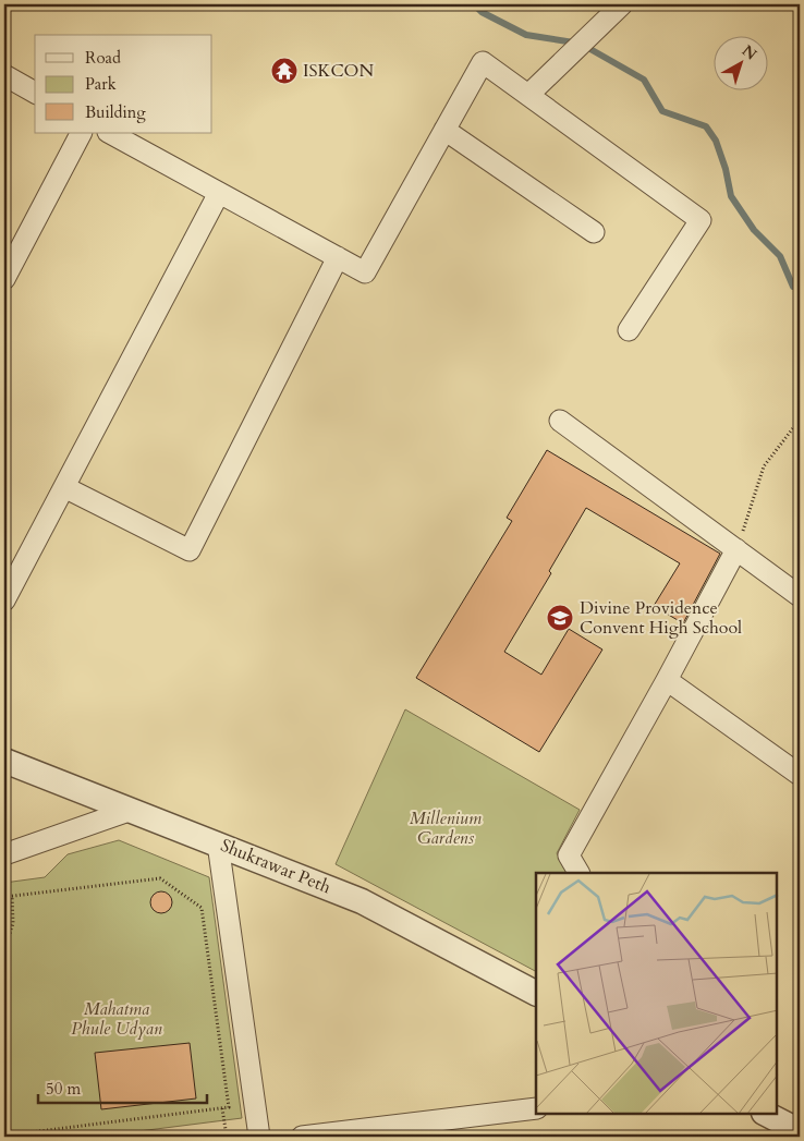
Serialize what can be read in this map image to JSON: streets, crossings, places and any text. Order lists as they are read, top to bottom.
{
  "streets": {
    "street": ["Shukrawar Peth"]
  },
  "parks": ["Millenium Gardens", "Mahatma Phule Udyan"],
  "places": {
    "temple": ["ISKCON"],
    "school or university": ["Divine Providence Convent High School"]
  },
  "legend": ["Road", "Park", "Building"],
  "scale_bar": "50 m",
  "north": "top right"
}
